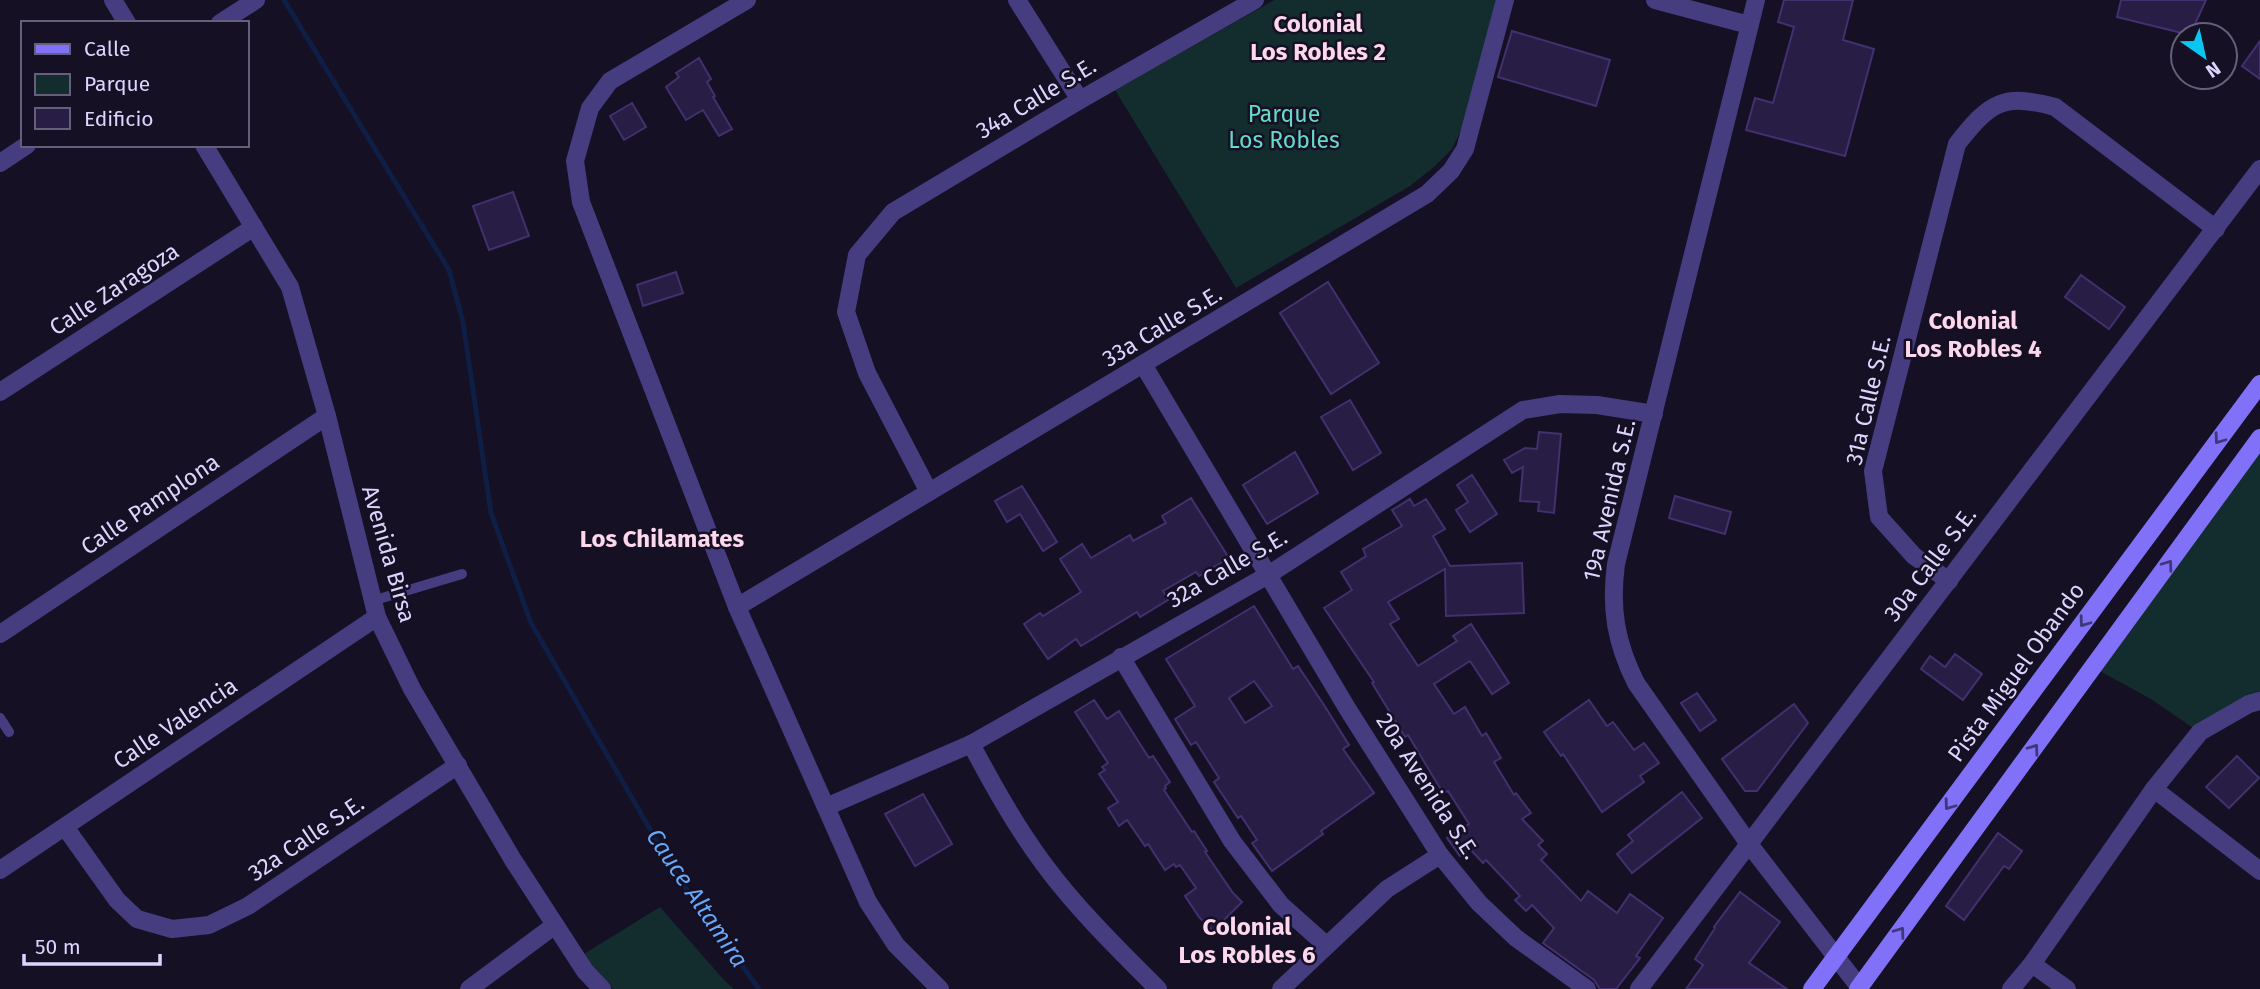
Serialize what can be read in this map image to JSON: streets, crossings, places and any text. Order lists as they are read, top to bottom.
{
  "streets": {
    "main road": ["Pista Miguel Obando"],
    "street": [
      "34a Calle S.E.",
      "Calle Zaragoza",
      "33a Calle S.E.",
      "31a Calle S.E.",
      "19a Avenida S.E.",
      "Calle Pamplona",
      "Avenida Birsa",
      "30a Calle S.E.",
      "32a Calle S.E.",
      "Calle Valencia",
      "20a Avenida S.E."
    ]
  },
  "crossings": [
    ["34a Calle S.E.", "33a Calle S.E."],
    ["Calle Zaragoza", "Avenida Birsa"],
    ["33a Calle S.E.", "20a Avenida S.E."],
    ["31a Calle S.E.", "30a Calle S.E."],
    ["19a Avenida S.E.", "30a Calle S.E."],
    ["19a Avenida S.E.", "32a Calle S.E."],
    ["19a Avenida S.E.", "Pista Miguel Obando"],
    ["Calle Pamplona", "Avenida Birsa"],
    ["Avenida Birsa", "32a Calle S.E."],
    ["Avenida Birsa", "Calle Valencia"],
    ["32a Calle S.E.", "Calle Valencia"],
    ["32a Calle S.E.", "20a Avenida S.E."]
  ],
  "districts": [
    "Colonial Los Robles 2",
    "Colonial Los Robles 4",
    "Los Chilamates",
    "Colonial Los Robles 6"
  ],
  "water": ["Cauce Altamira"],
  "parks": ["Parque Los Robles"],
  "legend": ["Calle", "Parque", "Edificio"],
  "scale_bar": "50 m",
  "north": "bottom right"
}
